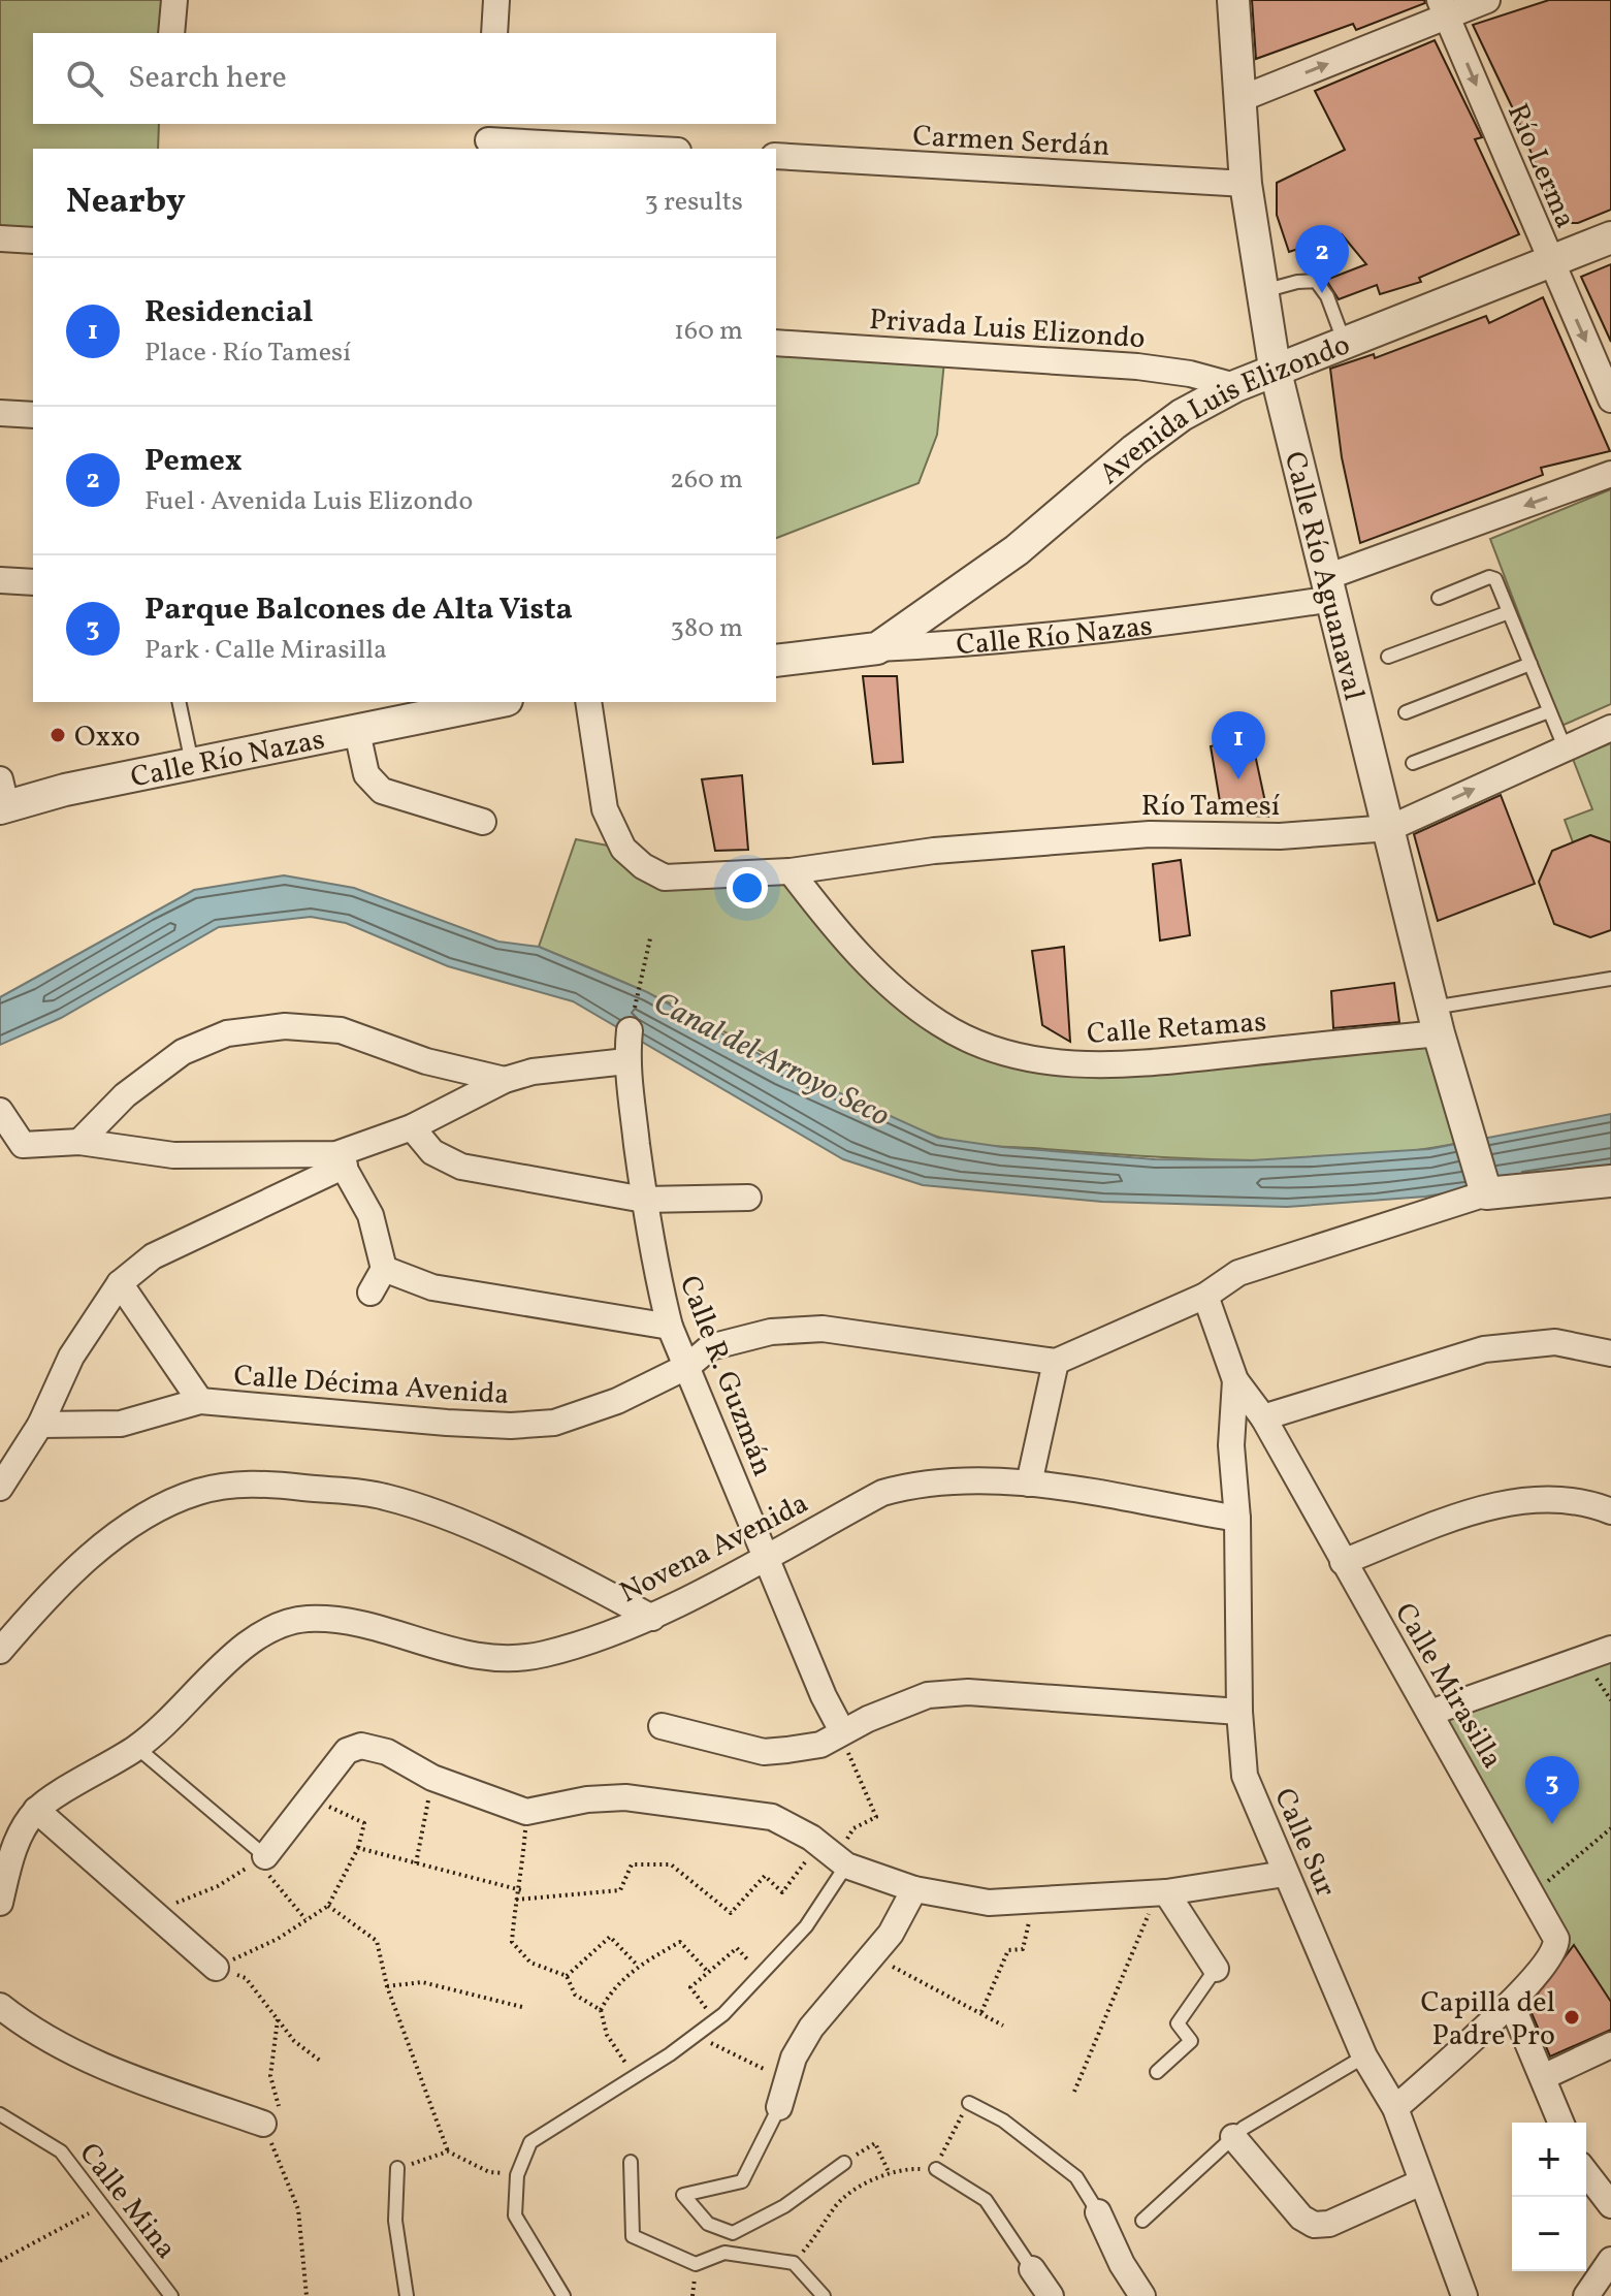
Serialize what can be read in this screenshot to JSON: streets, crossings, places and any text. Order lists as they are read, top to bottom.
{
  "streets": {
    "street": [
      "Carmen Serdán",
      "Río Lerma",
      "Privada Luis Elizondo",
      "Avenida Luis Elizondo",
      "Calle Río Aguanaval",
      "Calle Río Nazas",
      "Río Tamesí",
      "Calle Retamas",
      "Calle R. Guzmán",
      "Calle Décima Avenida",
      "Novena Avenida",
      "Calle Mirasilla",
      "Calle Sur"
    ],
    "lane": ["Calle Mina"]
  },
  "crossings": [
    ["Carmen Serdán", "Calle Río Aguanaval"],
    ["Río Lerma", "Avenida Luis Elizondo"],
    ["Privada Luis Elizondo", "Avenida Luis Elizondo"],
    ["Avenida Luis Elizondo", "Calle Río Aguanaval"],
    ["Avenida Luis Elizondo", "Calle Río Nazas"],
    ["Calle Río Aguanaval", "Calle Río Nazas"],
    ["Calle Río Aguanaval", "Río Tamesí"],
    ["Calle Río Aguanaval", "Calle Retamas"],
    ["Río Tamesí", "Calle Retamas"],
    ["Calle R. Guzmán", "Calle Décima Avenida"],
    ["Calle R. Guzmán", "Novena Avenida"],
    ["Novena Avenida", "Calle Sur"],
    ["Calle Mirasilla", "Calle Sur"]
  ],
  "one_way": ["Río Lerma"],
  "water": ["Canal del Arroyo Seco"],
  "places": ["Oxxo", "Capilla del Padre Pro"],
  "page": {
    "search": "Search here",
    "heading": ["Nearby", "3 results"],
    "pins": ["2", "1", "3"],
    "list": [
      {
        "mark": "1",
        "name": "Residencial",
        "note": "Place · Río Tamesí",
        "value": "160 m"
      },
      {
        "mark": "2",
        "name": "Pemex",
        "note": "Fuel · Avenida Luis Elizondo",
        "value": "260 m"
      },
      {
        "mark": "3",
        "name": "Parque Balcones de Alta Vista",
        "note": "Park · Calle Mirasilla",
        "value": "380 m"
      }
    ],
    "map_buttons": ["+", "−"]
  }
}
